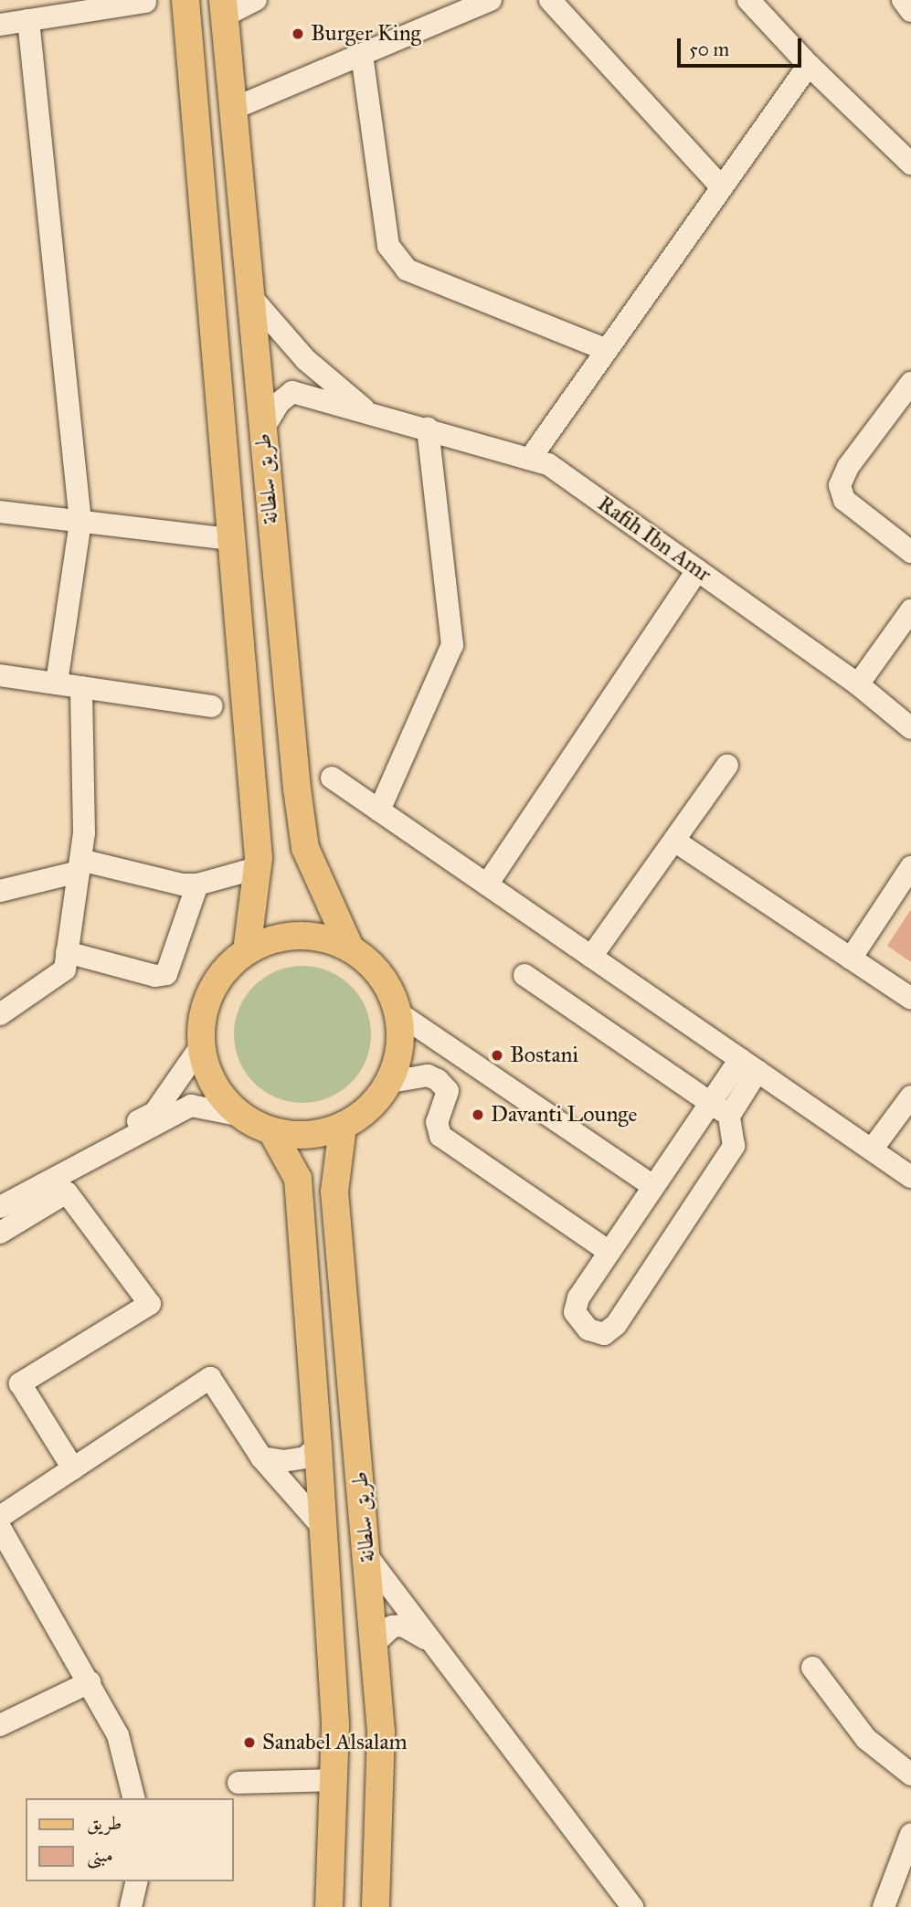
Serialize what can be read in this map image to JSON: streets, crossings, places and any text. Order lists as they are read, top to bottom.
{
  "streets": {
    "main road": ["طريق سلطانة"],
    "street": ["Rafih Ibn Amr"]
  },
  "crossings": [
    ["طريق سلطانة", "Rafih Ibn Amr"]
  ],
  "places": [
    "Burger King",
    "Bostani",
    "Davanti Lounge",
    "Sanabel Alsalam"
  ],
  "legend": ["طريق", "مبنى"],
  "scale_bar": "50 m"
}
